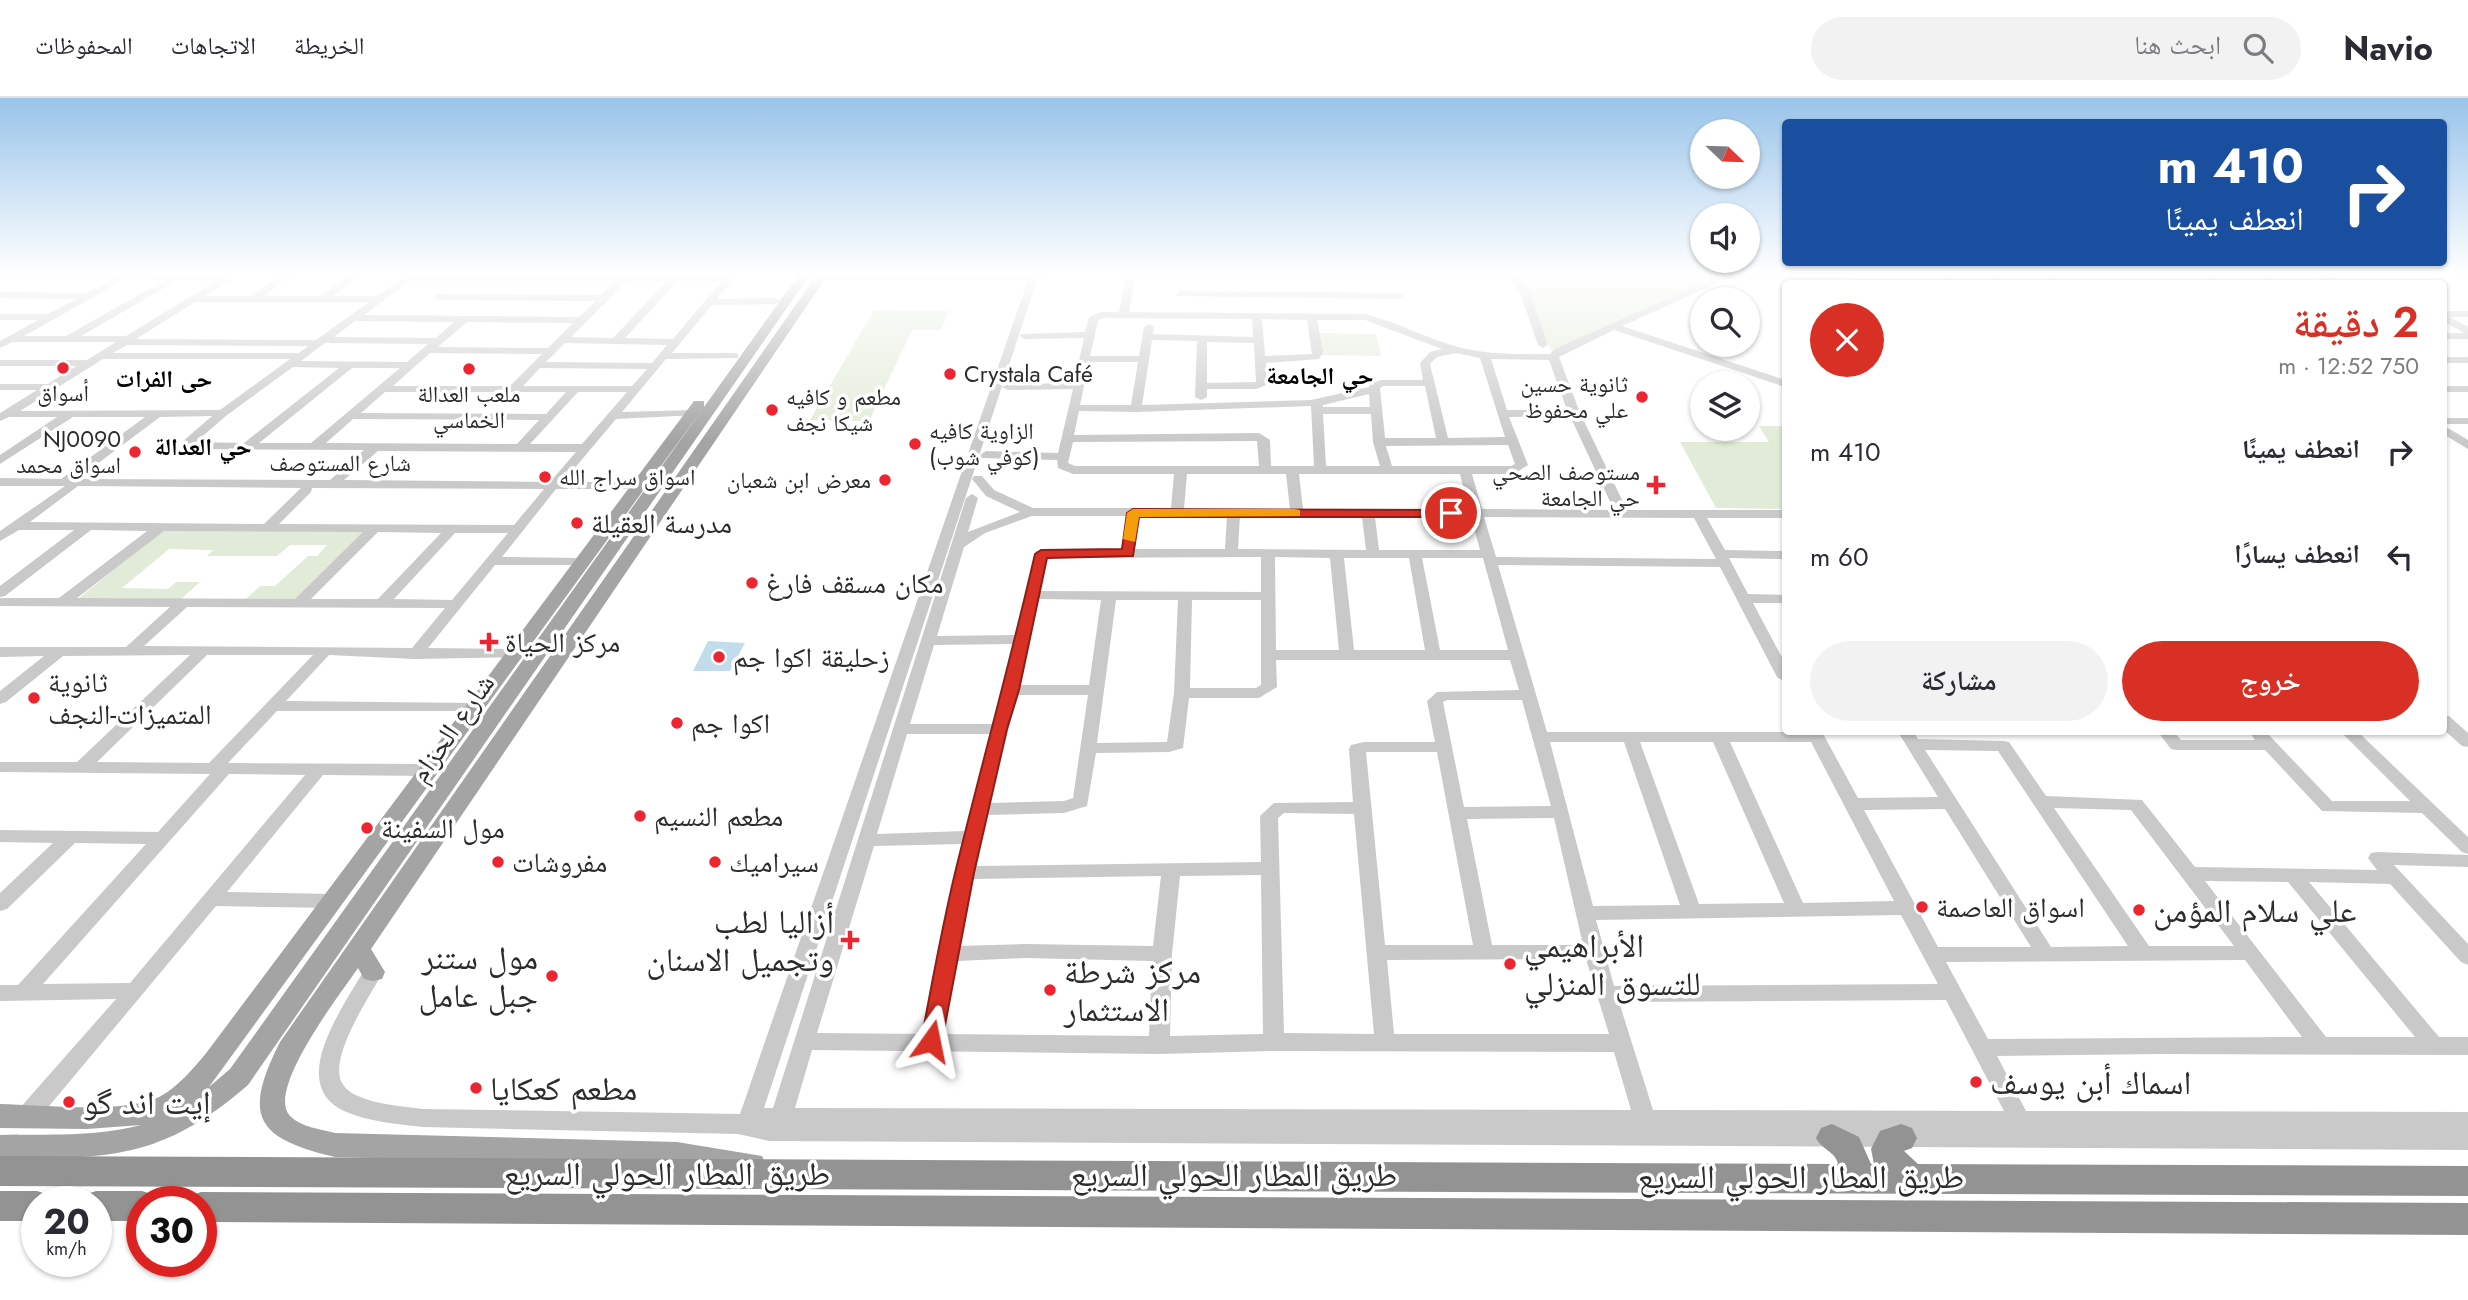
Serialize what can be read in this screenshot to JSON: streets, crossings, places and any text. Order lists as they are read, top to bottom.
{
  "streets": {
    "highway": ["طريق المطار الحولي السريع"],
    "main road": ["شارع الحزام"],
    "street": ["شارع المستوصف"]
  },
  "districts": ["حي الجامعة", "حی الفرات", "حي العدالة"],
  "places": {
    "other": [
      "أسواق",
      "ملعب العدالة الخماسي",
      "Crystala Café",
      "ثانوية حسين علي محفوظ",
      "مطعم و كافيه شيكا نجف",
      "الزاوية كافيه (كوفي شوب)",
      "NJ0090 اسواق محمد",
      "اسواق سراج الله",
      "معرض ابن شعبان",
      "مدرسة العقيلة",
      "مكان مسقف فارغ",
      "زحليقة اكوا جم",
      "ثانوية المتميزات-النجف",
      "اكوا جم",
      "مطعم النسيم",
      "مول السفينة",
      "مفروشات",
      "سيراميك",
      "اسواق العاصمة",
      "علي سلام المؤمن",
      "الأبراهيمي للتسوق المنزلي",
      "مول ستنر جبل عامل",
      "مركز شرطة الاستثمار",
      "اسماك أبن يوسف",
      "مطعم كعكايا",
      "إيت اند گو"
    ],
    "health": ["مستوصف الصحي حي الجامعة", "مركز الحياة", "أزاليا لطب وتجميل الاسنان"]
  },
  "north": "bottom right",
  "page": {
    "header": "Navio",
    "search": "ابحث هنا",
    "nav": ["الخريطة", "الاتجاهات", "المحفوظات"],
    "turn": ["410 m", "انعطف يمينًا"],
    "heading": ["2 دقيقة", "750 m · 12:52"],
    "list": [
      {
        "name": "انعطف يمينًا",
        "value": "410 m"
      },
      {
        "name": "انعطف يسارًا",
        "value": "60 m"
      }
    ],
    "buttons": ["خروج", "مشاركة"],
    "speed": "20 km/h",
    "limit": "30"
  }
}
